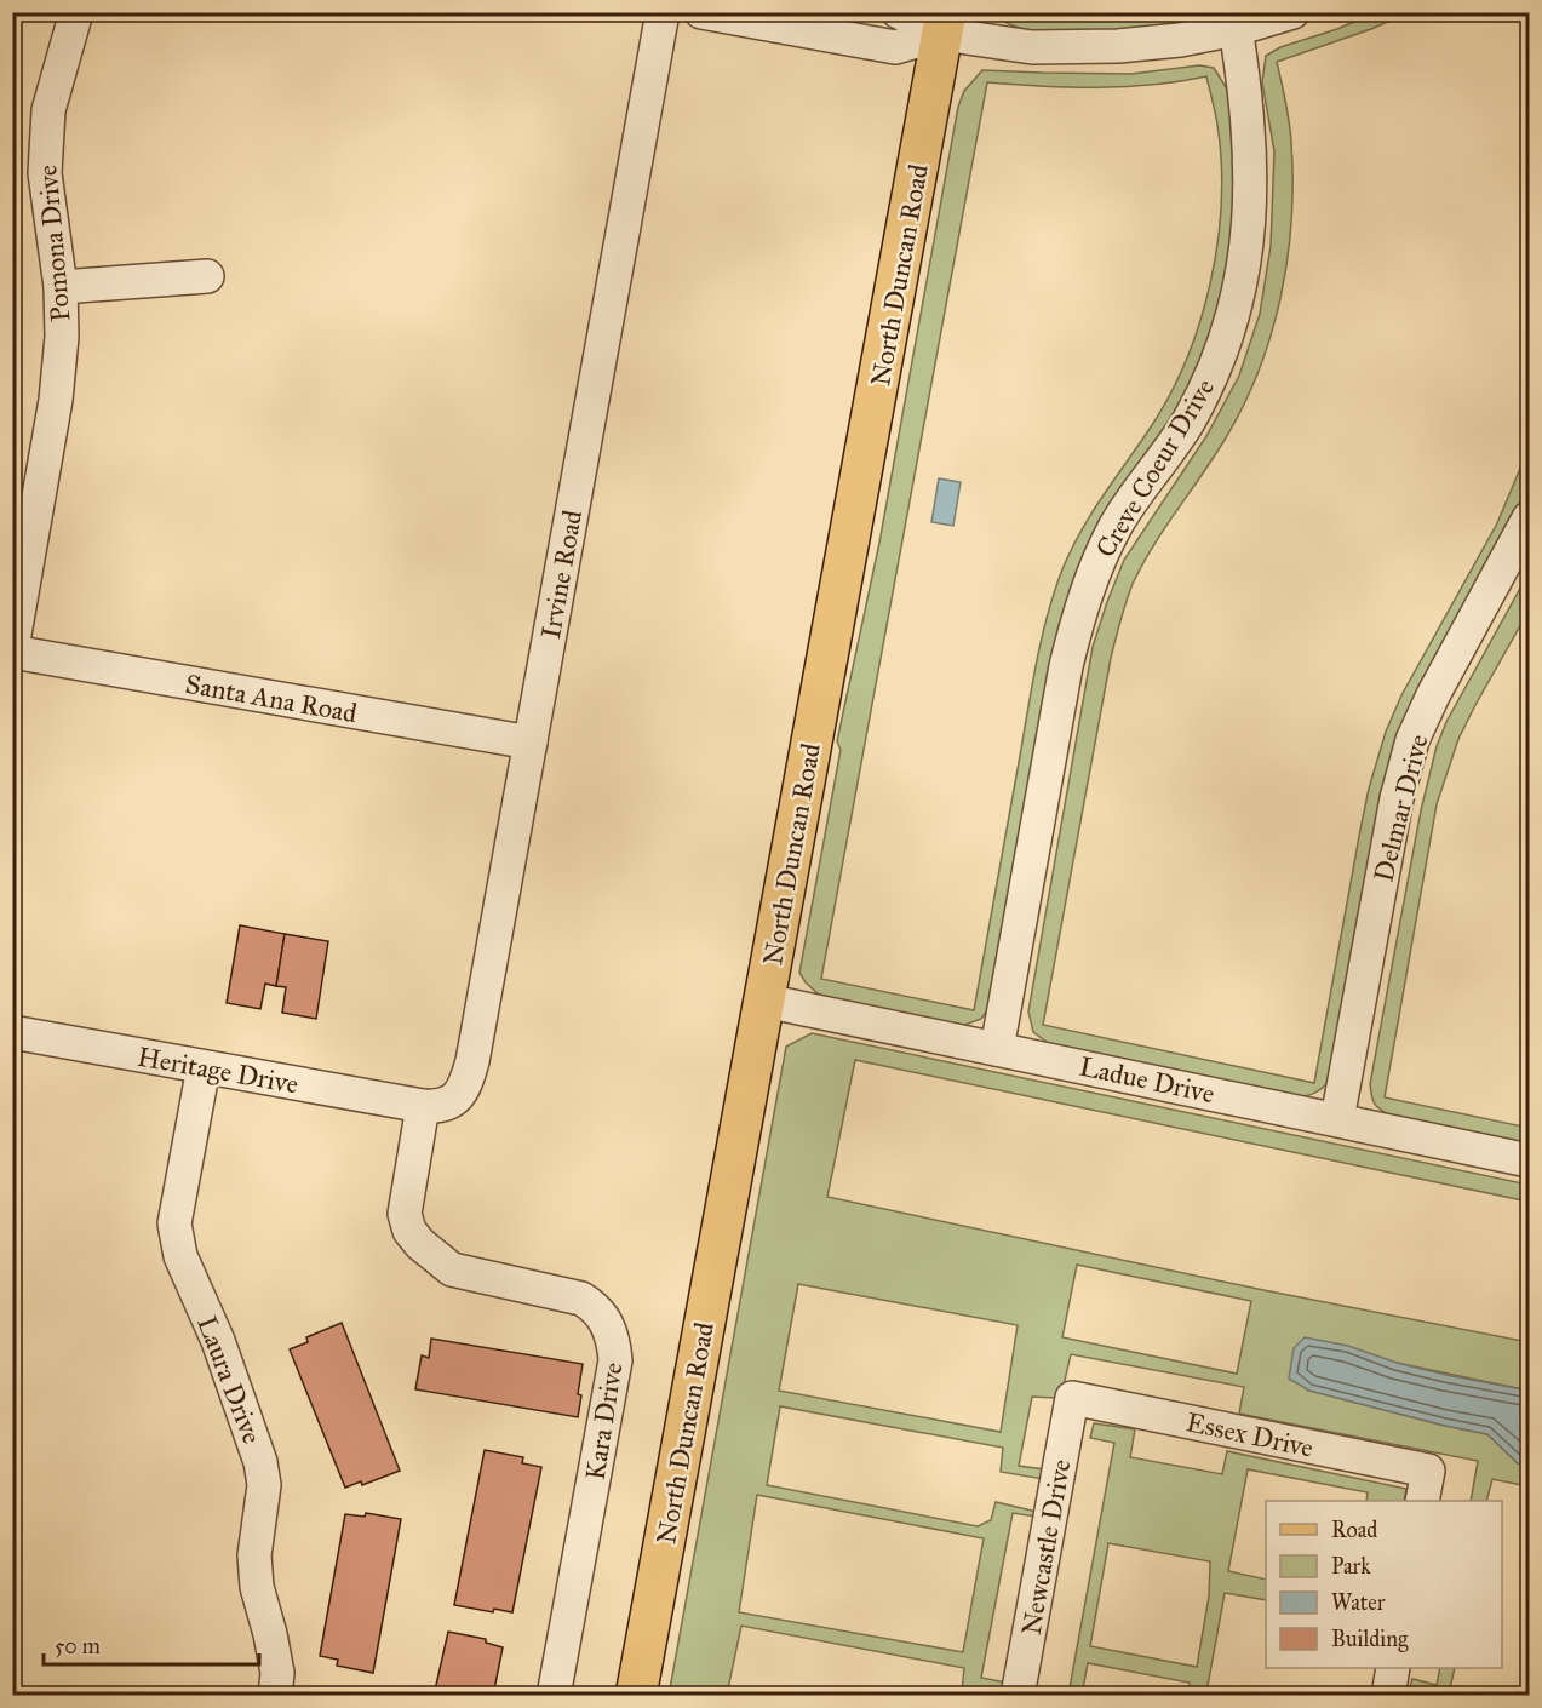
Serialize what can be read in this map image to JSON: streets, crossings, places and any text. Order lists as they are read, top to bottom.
{
  "streets": {
    "main road": ["North Duncan Road"],
    "street": [
      "Pomona Drive",
      "Creve Coeur Drive",
      "Irvine Road",
      "Santa Ana Road",
      "Delmar Drive",
      "Heritage Drive",
      "Ladue Drive",
      "Laura Drive",
      "Kara Drive",
      "Essex Drive",
      "Newcastle Drive"
    ]
  },
  "crossings": [
    ["Pomona Drive", "Santa Ana Road"],
    ["North Duncan Road", "Ladue Drive"],
    ["Creve Coeur Drive", "Ladue Drive"],
    ["Irvine Road", "Santa Ana Road"],
    ["Irvine Road", "Heritage Drive"],
    ["Irvine Road", "Kara Drive"],
    ["Delmar Drive", "Ladue Drive"],
    ["Heritage Drive", "Laura Drive"],
    ["Heritage Drive", "Kara Drive"],
    ["Essex Drive", "Newcastle Drive"]
  ],
  "legend": [
    "Road",
    "Park",
    "Water",
    "Building"
  ],
  "scale_bar": "50 m"
}
